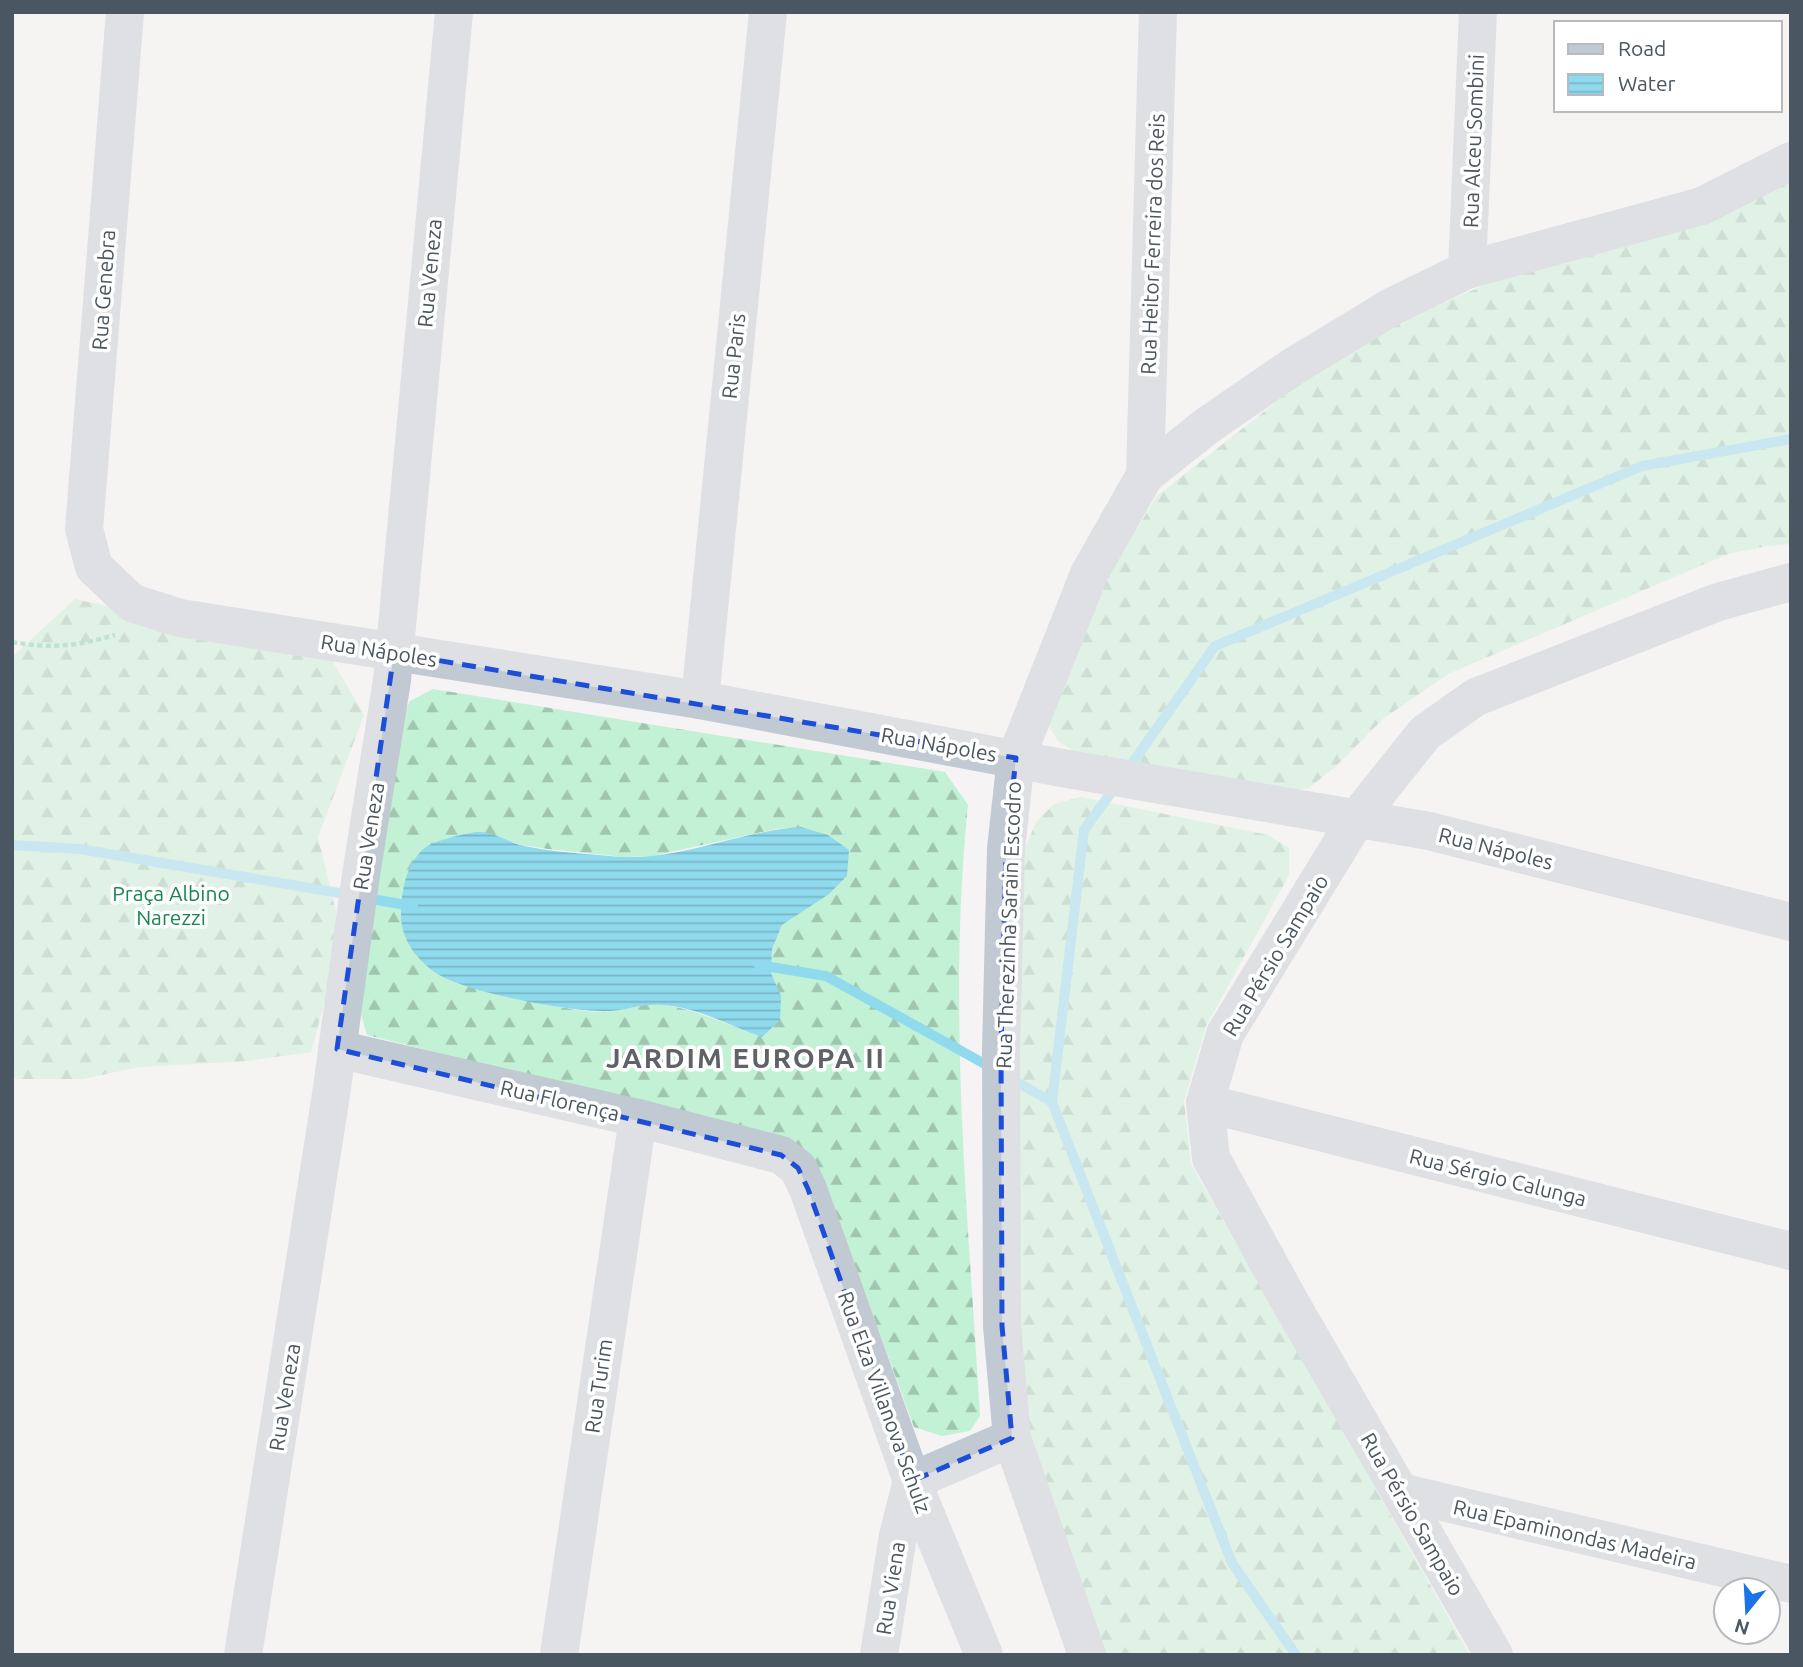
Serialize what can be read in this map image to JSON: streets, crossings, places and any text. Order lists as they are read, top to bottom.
{
  "streets": {
    "street": [
      "Rua Alceu Sombini",
      "Rua Heitor Ferreira dos Reis",
      "Rua Veneza",
      "Rua Genebra",
      "Rua Paris",
      "Rua Nápoles",
      "Rua Therezinha Sarain Escodro",
      "Rua Pérsio Sampaio",
      "Rua Florença",
      "Rua Sérgio Calunga",
      "Rua Turim",
      "Rua Elza Villanova Schulz",
      "Rua Epaminondas Madeira",
      "Rua Viena"
    ]
  },
  "crossings": [
    ["Rua Alceu Sombini", "Rua Therezinha Sarain Escodro"],
    ["Rua Heitor Ferreira dos Reis", "Rua Therezinha Sarain Escodro"],
    ["Rua Veneza", "Rua Nápoles"],
    ["Rua Veneza", "Rua Florença"],
    ["Rua Genebra", "Rua Nápoles"],
    ["Rua Paris", "Rua Nápoles"],
    ["Rua Nápoles", "Rua Therezinha Sarain Escodro"],
    ["Rua Nápoles", "Rua Pérsio Sampaio"],
    ["Rua Pérsio Sampaio", "Rua Sérgio Calunga"],
    ["Rua Pérsio Sampaio", "Rua Epaminondas Madeira"],
    ["Rua Florença", "Rua Turim"],
    ["Rua Florença", "Rua Elza Villanova Schulz"],
    ["Rua Elza Villanova Schulz", "Rua Viena"]
  ],
  "districts": ["JARDIM EUROPA II"],
  "parks": ["Praça Albino Narezzi"],
  "legend": ["Road", "Water"],
  "north": "bottom"
}
